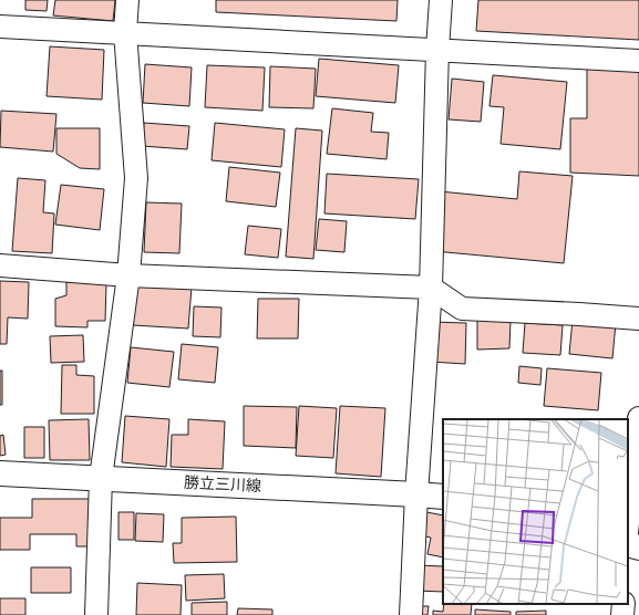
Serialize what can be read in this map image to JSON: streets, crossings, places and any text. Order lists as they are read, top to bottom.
{
  "streets": {
    "main road": ["勝立三川線"]
  }
}
